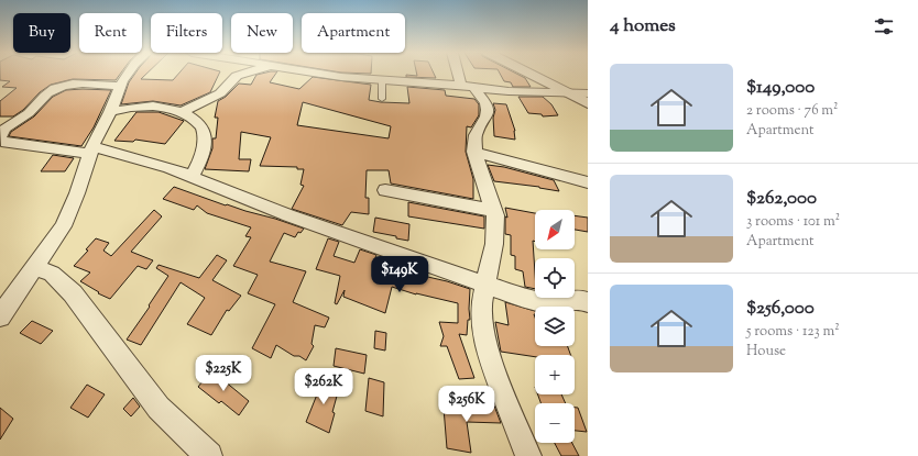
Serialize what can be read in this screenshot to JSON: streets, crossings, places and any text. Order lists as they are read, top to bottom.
{
  "north": "bottom left",
  "page": {
    "heading": "4 homes",
    "chip": [
      "Buy",
      "Rent",
      "Filters",
      "New",
      "Apartment"
    ],
    "list": [
      {
        "name": "$149,000",
        "note": "2 rooms · 76 m² · Apartment"
      },
      {
        "name": "$262,000",
        "note": "3 rooms · 101 m² · Apartment"
      },
      {
        "name": "$256,000",
        "note": "5 rooms · 123 m² · House"
      }
    ],
    "map_buttons": ["+", "−"],
    "price": [
      "$149K",
      "$225K",
      "$262K",
      "$256K"
    ]
  }
}
